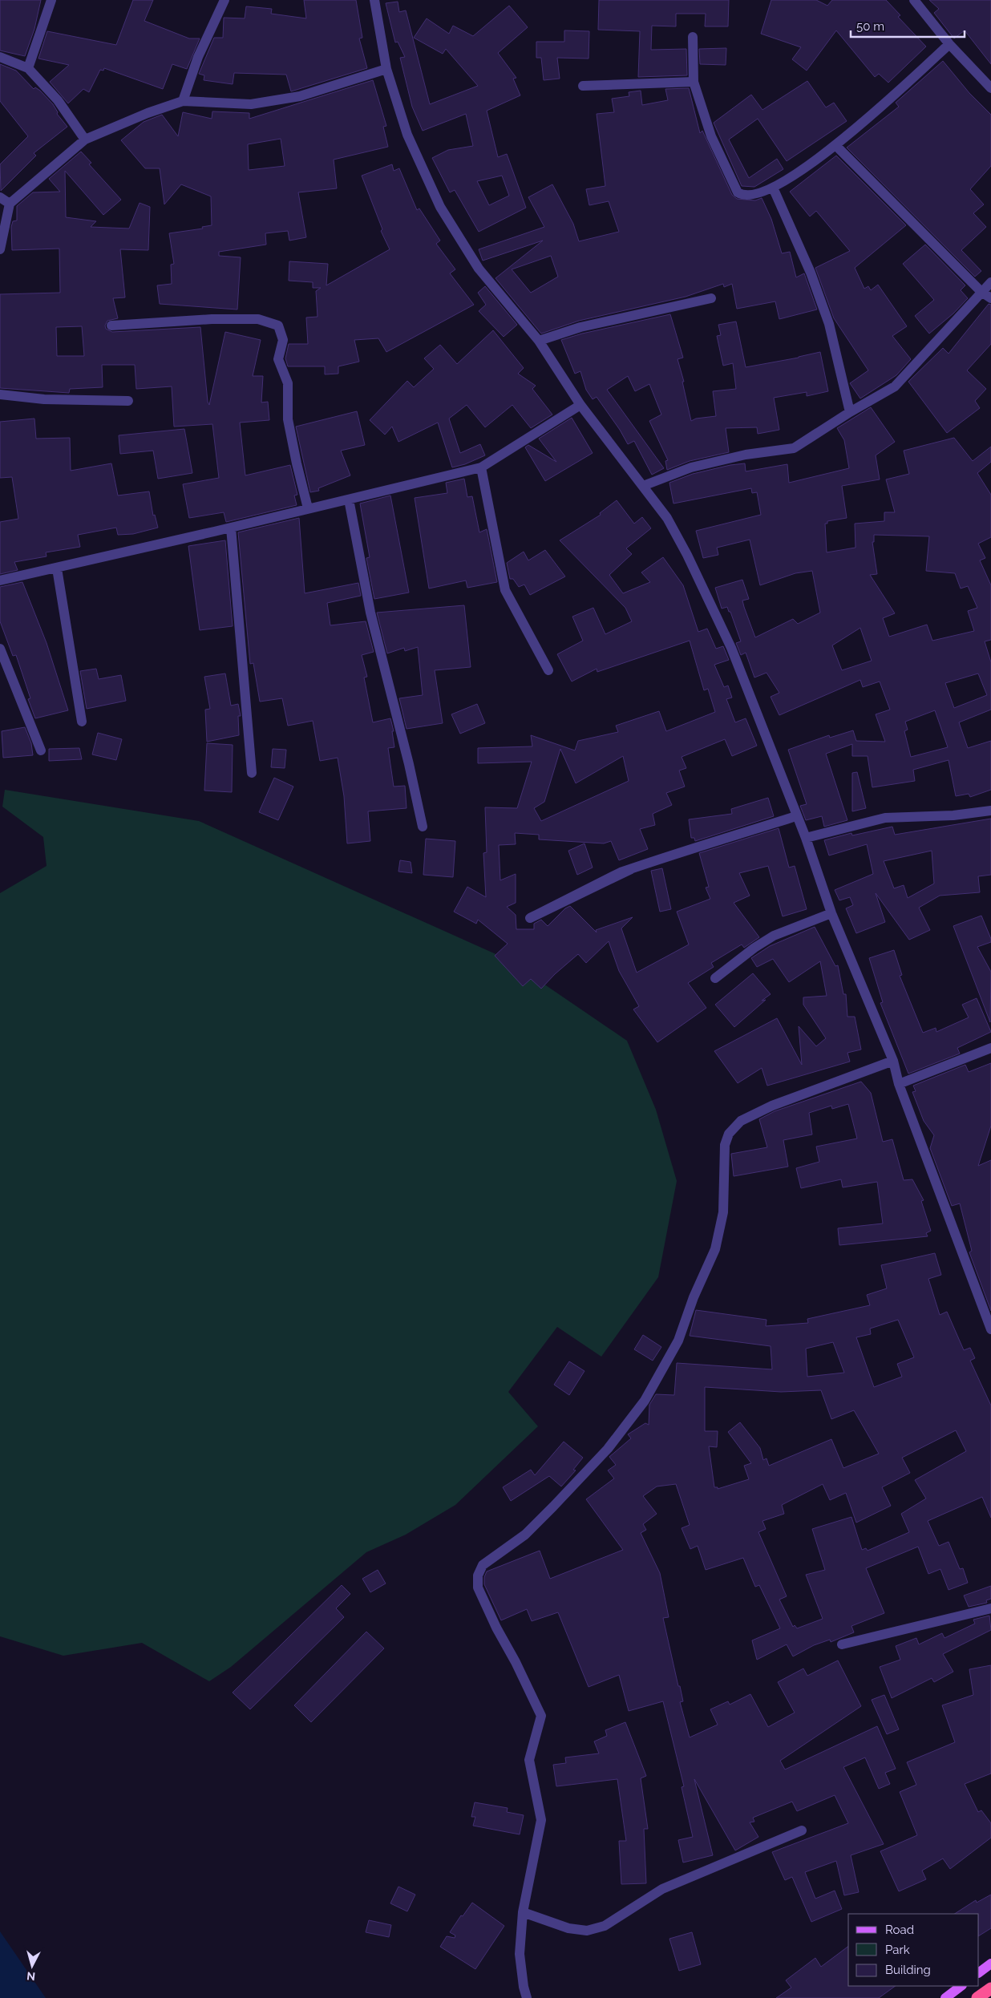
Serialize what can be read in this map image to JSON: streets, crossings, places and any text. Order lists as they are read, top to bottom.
{
  "legend": ["Road", "Park", "Building"],
  "scale_bar": "50 m",
  "north": "bottom"
}
